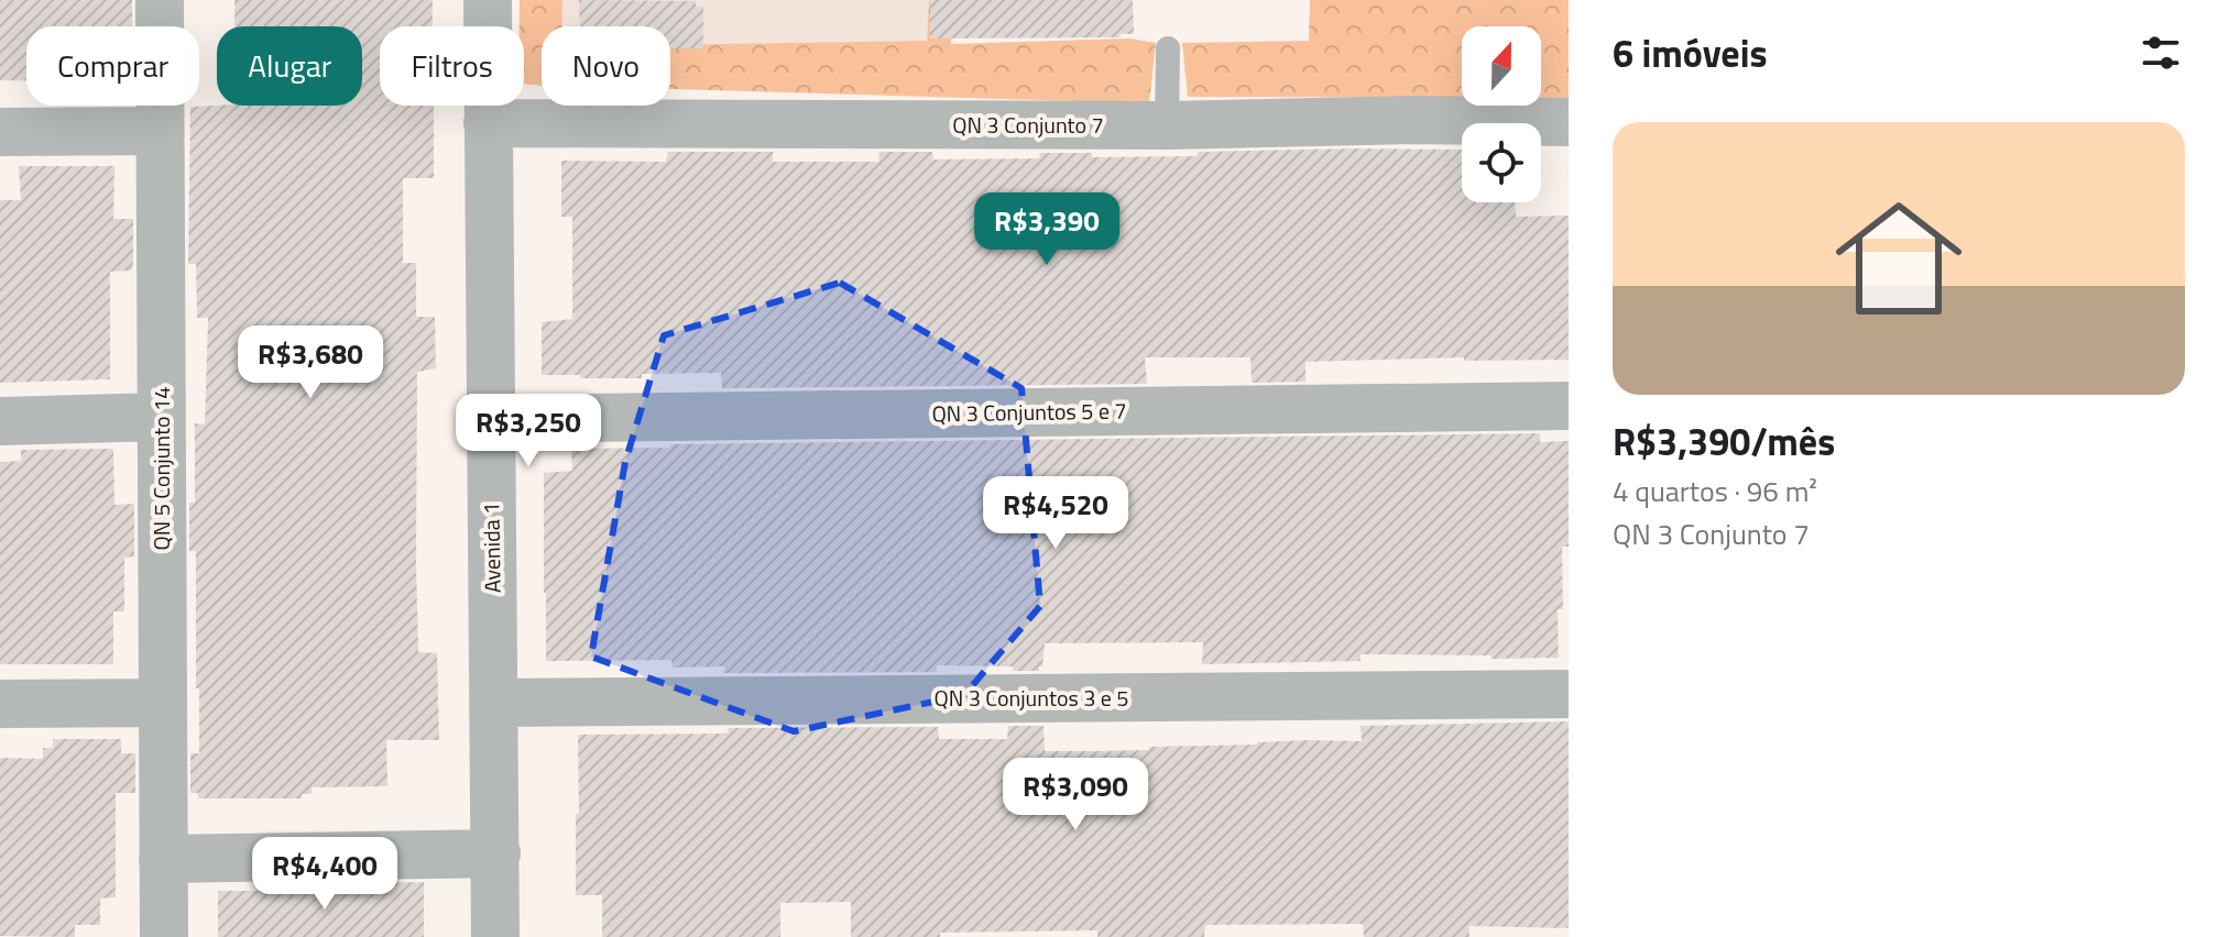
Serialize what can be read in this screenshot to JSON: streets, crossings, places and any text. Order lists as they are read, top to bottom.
{
  "streets": {
    "street": [
      "QN 3 Conjunto 7",
      "QN 3 Conjuntos 5 e 7",
      "QN 5 Conjunto 14",
      "Avenida 1",
      "QN 3 Conjuntos 3 e 5"
    ]
  },
  "crossings": [
    ["QN 3 Conjunto 7", "Avenida 1"],
    ["QN 3 Conjuntos 5 e 7", "Avenida 1"],
    ["Avenida 1", "QN 3 Conjuntos 3 e 5"]
  ],
  "north": "top",
  "page": {
    "heading": "6 imóveis",
    "chip": [
      "Comprar",
      "Alugar",
      "Filtros",
      "Novo"
    ],
    "list": [
      {
        "name": "R$3,390/mês",
        "note": "4 quartos · 96 m² · QN 3 Conjunto 7"
      }
    ],
    "price": [
      "R$3,390",
      "R$3,680",
      "R$3,250",
      "R$4,520",
      "R$3,090",
      "R$4,400"
    ]
  }
}
